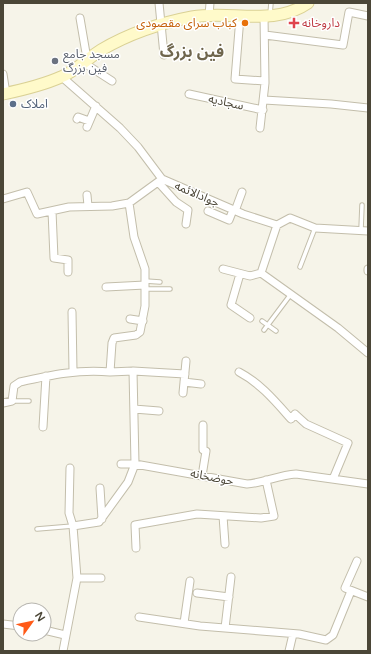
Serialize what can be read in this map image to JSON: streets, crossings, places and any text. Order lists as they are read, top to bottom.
{
  "streets": {
    "street": ["سجادیه", "جوادالائمه", "حوضخانه"]
  },
  "districts": ["فین بزرگ"],
  "places": {
    "other": ["کباب سرای مقصودی", "مسجد جامع فین بزرگ", "املاک"],
    "health": ["داروخانه"]
  },
  "north": "top right"
}
